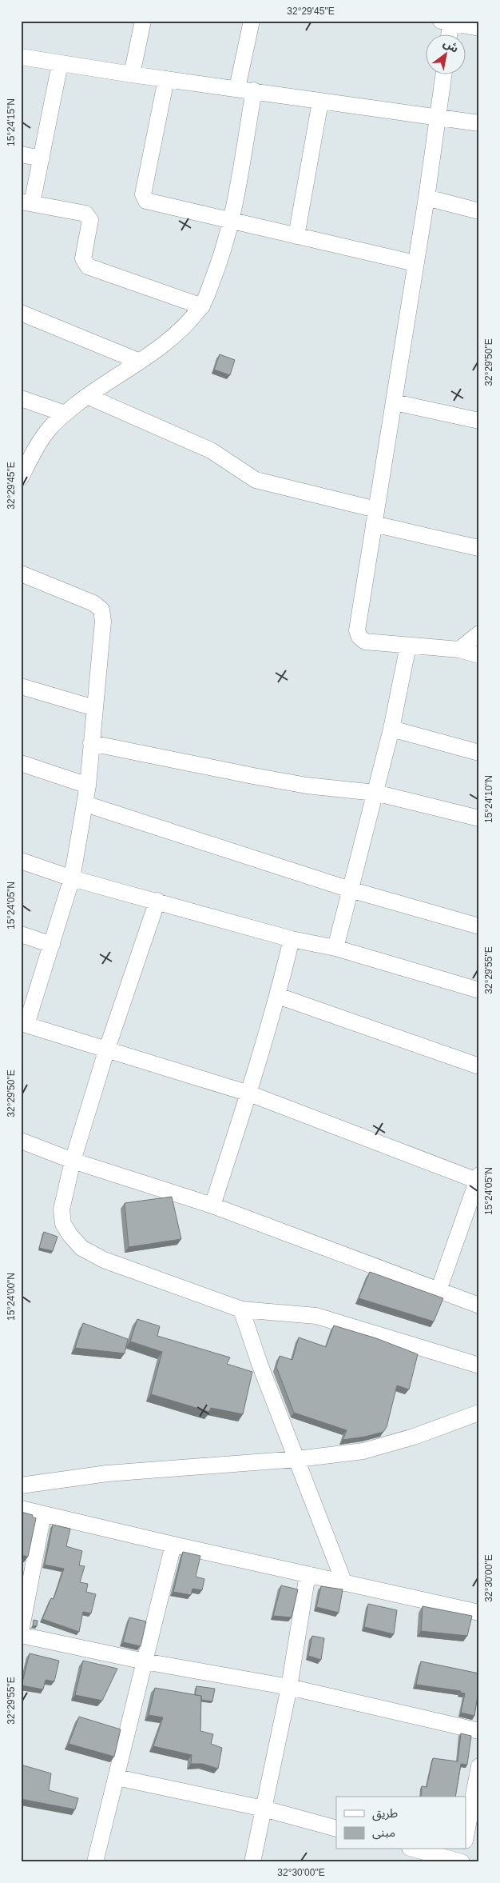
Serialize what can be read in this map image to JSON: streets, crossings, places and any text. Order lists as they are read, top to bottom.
{
  "legend": ["طريق", "مبنى"],
  "north": "top right",
  "coordinates": [
    "32°29'45\"E",
    "15°24'15\"N",
    "32°29'50\"E",
    "15°24'10\"N",
    "15°24'05\"N",
    "32°29'55\"E",
    "15°24'00\"N",
    "32°30'00\"E"
  ]
}
